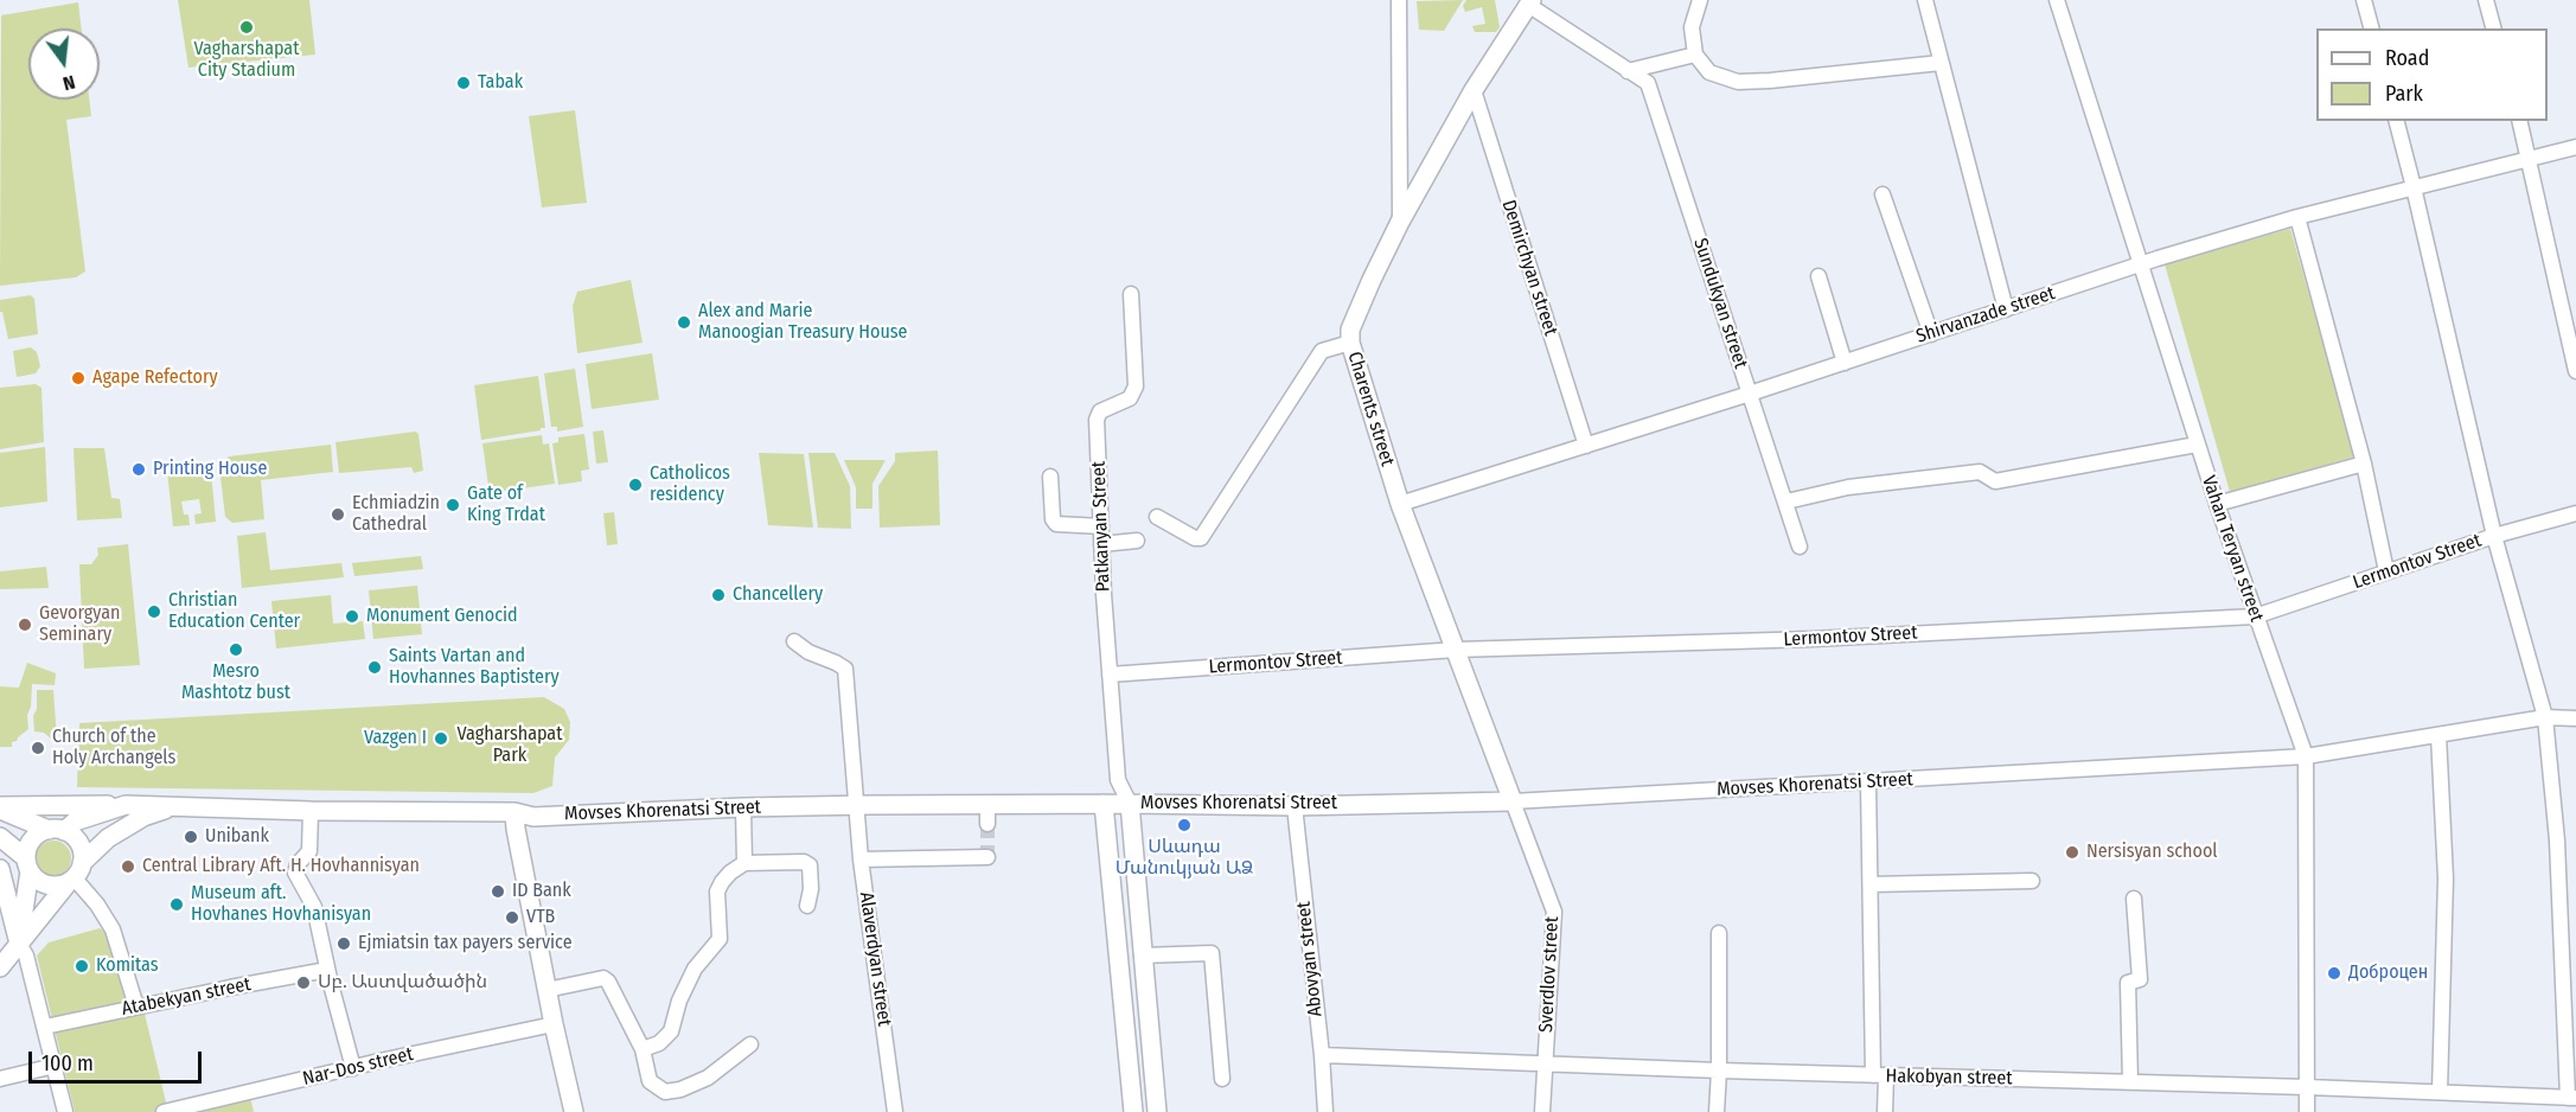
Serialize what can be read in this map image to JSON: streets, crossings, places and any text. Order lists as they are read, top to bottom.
{
  "streets": {
    "main road": ["Charents street", "Patkanyan Street", "Movses Khorenatsi Street"],
    "street": [
      "Demirchyan street",
      "Sundukyan street",
      "Shirvanzade street",
      "Vahan Teryan street",
      "Lermontov Street",
      "Alaverdyan street",
      "Abovyan street",
      "Sverdlov street",
      "Atabekyan street",
      "Nar-Dos street",
      "Hakobyan street"
    ]
  },
  "crossings": [
    ["Demirchyan street", "Shirvanzade street"],
    ["Demirchyan street", "Charents street"],
    ["Sundukyan street", "Shirvanzade street"],
    ["Sundukyan street", "Charents street"],
    ["Shirvanzade street", "Charents street"],
    ["Shirvanzade street", "Vahan Teryan street"],
    ["Charents street", "Lermontov Street"],
    ["Charents street", "Movses Khorenatsi Street"],
    ["Charents street", "Sverdlov street"],
    ["Patkanyan Street", "Lermontov Street"],
    ["Patkanyan Street", "Movses Khorenatsi Street"],
    ["Vahan Teryan street", "Lermontov Street"],
    ["Vahan Teryan street", "Movses Khorenatsi Street"],
    ["Vahan Teryan street", "Hakobyan street"],
    ["Movses Khorenatsi Street", "Alaverdyan street"],
    ["Movses Khorenatsi Street", "Abovyan street"],
    ["Movses Khorenatsi Street", "Sverdlov street"],
    ["Abovyan street", "Hakobyan street"],
    ["Sverdlov street", "Hakobyan street"]
  ],
  "parks": ["Vagharshapat Park"],
  "places": [
    "Vagharshapat City Stadium",
    "Tabak",
    "Alex and Marie Manoogian Treasury House",
    "Agape Refectory",
    "Printing House",
    "Catholicos residency",
    "Gate of King Trdat",
    "Echmiadzin Cathedral",
    "Chancellery",
    "Christian Education Center",
    "Monument Genocid",
    "Gevorgyan Seminary",
    "Mesro Mashtotz bust",
    "Saints Vartan and Hovhannes Baptistery",
    "Vazgen I",
    "Church of the Holy Archangels",
    "Սևադա Մանուկյան ԱՁ",
    "Unibank",
    "Nersisyan school",
    "Central Library Aft. H. Hovhannisyan",
    "ID Bank",
    "Museum aft. Hovhanes Hovhanisyan",
    "VTB",
    "Ejmiatsin tax payers service",
    "Komitas",
    "Доброцен",
    "Սբ. Աստվածածին"
  ],
  "legend": ["Road", "Park"],
  "scale_bar": "100 m",
  "north": "bottom"
}
